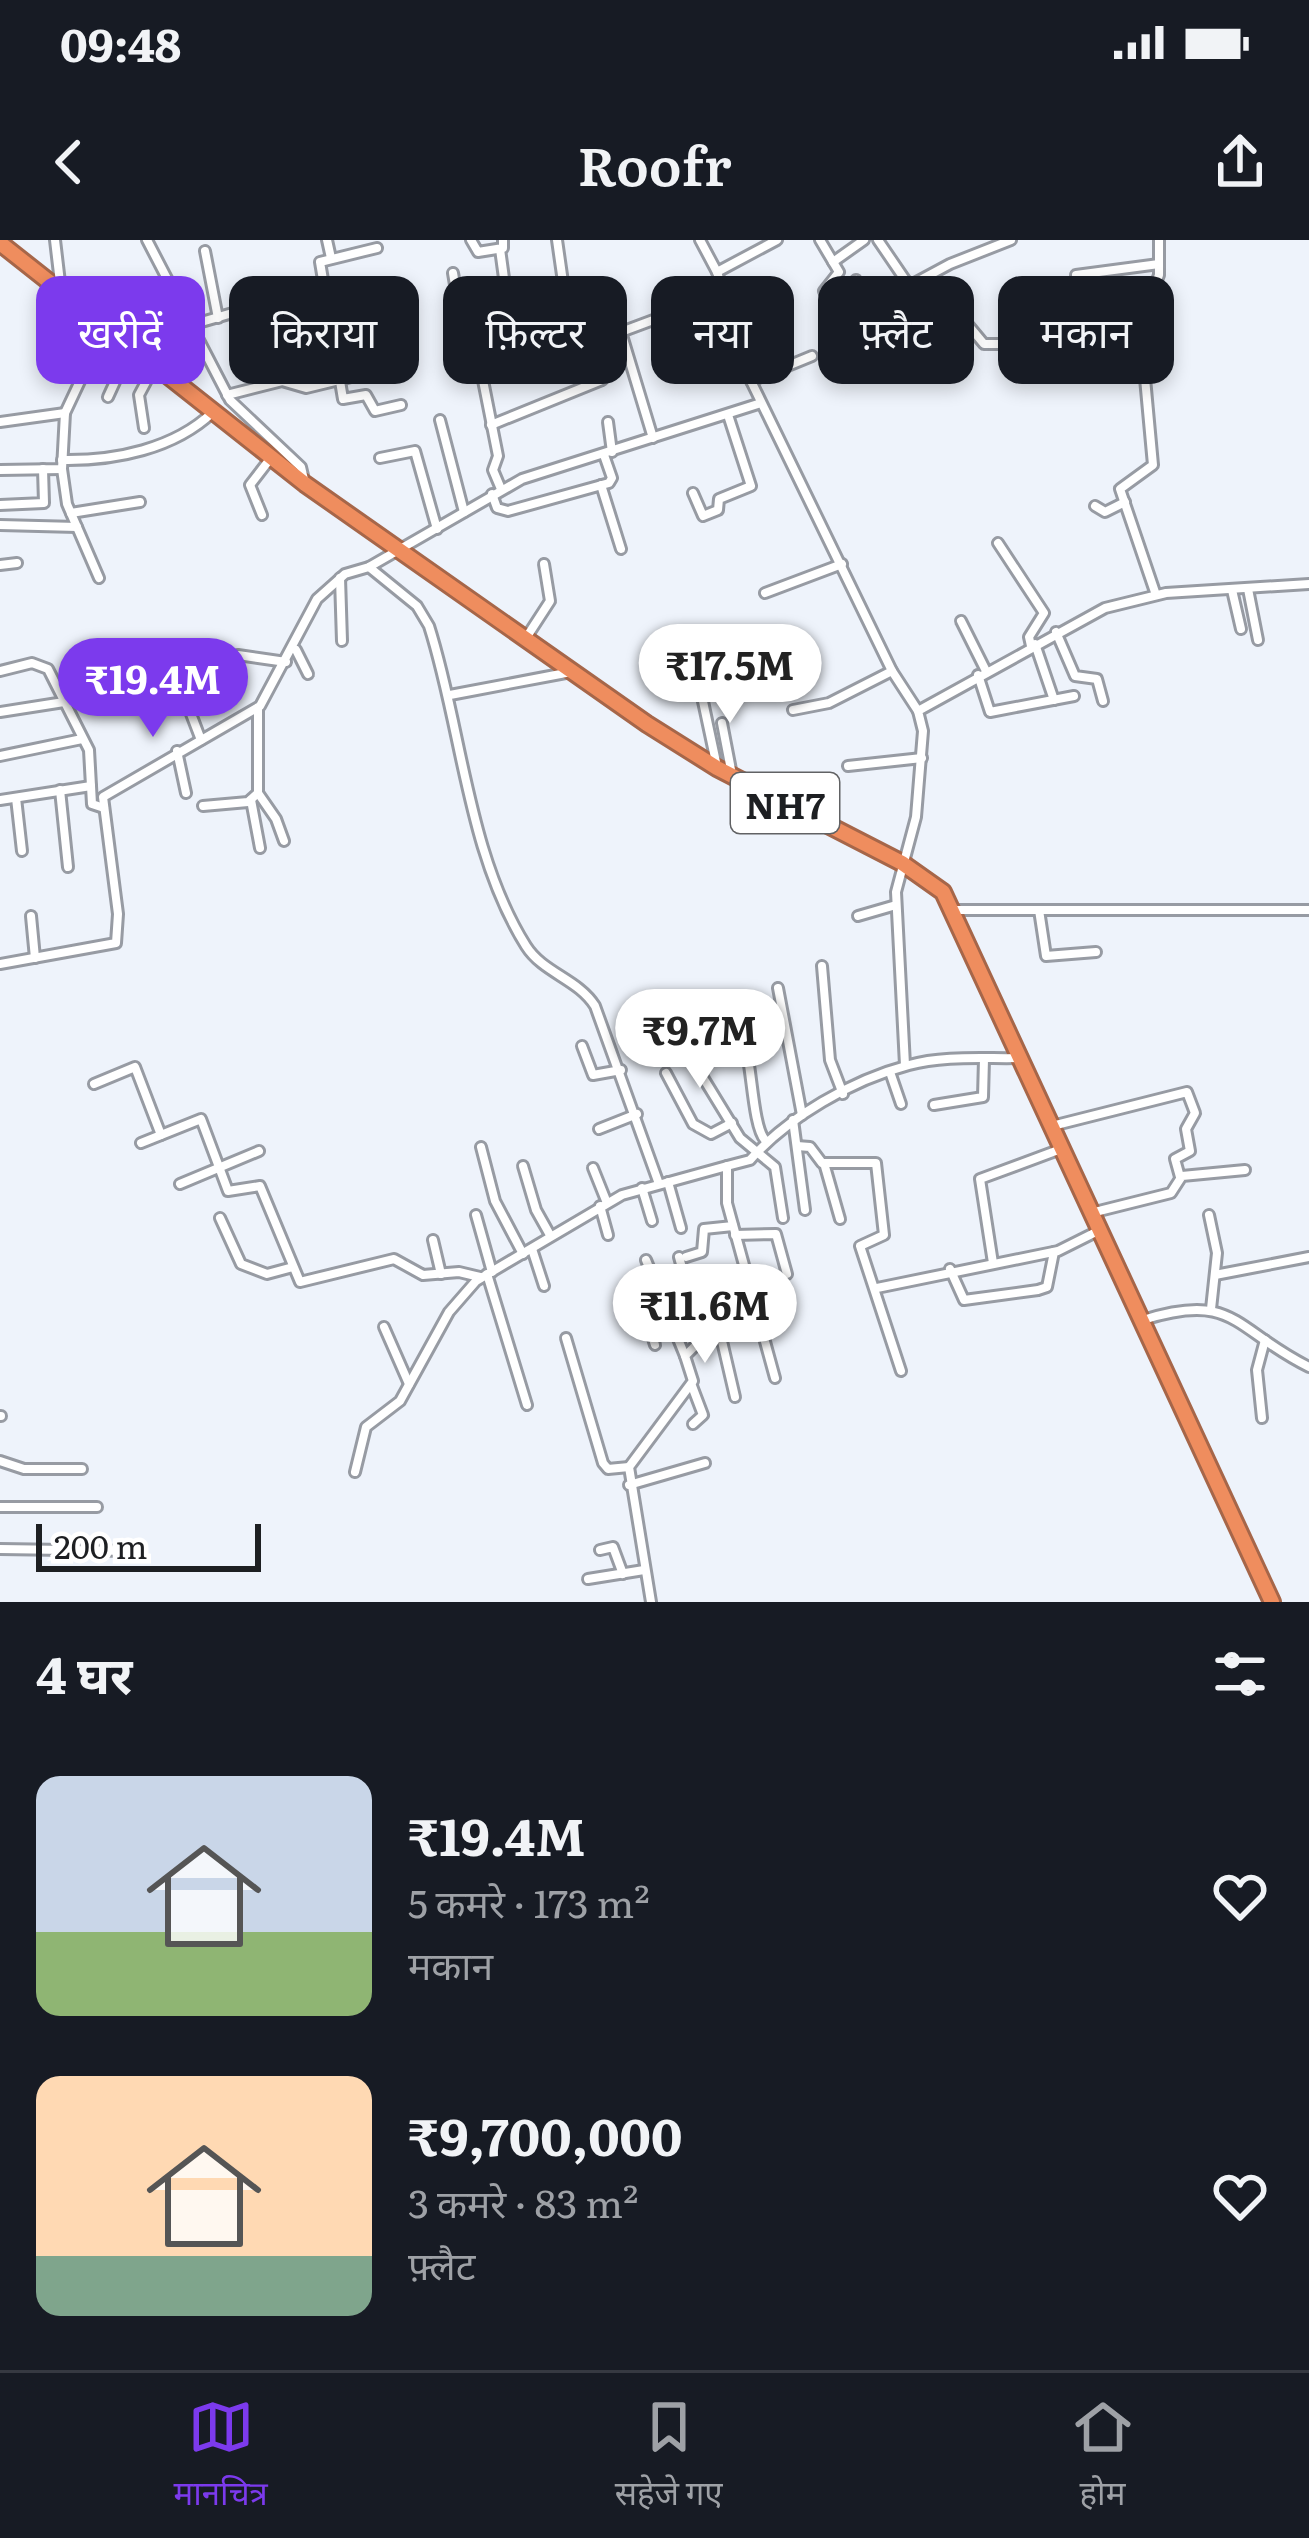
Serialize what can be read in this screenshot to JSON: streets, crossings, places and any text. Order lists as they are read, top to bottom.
{
  "streets": {
    "highway": ["NH7"]
  },
  "scale_bar": "200 m",
  "page": {
    "status": "09:48",
    "header": "Roofr",
    "chip": [
      "खरीदें",
      "किराया",
      "फ़िल्टर",
      "नया",
      "फ़्लैट",
      "मकान"
    ],
    "price": [
      "₹17.5M",
      "₹19.4M",
      "₹9.7M",
      "₹11.6M"
    ],
    "scale": "200 m",
    "heading": "4 घर",
    "list": [
      {
        "name": "₹19.4M",
        "note": "5 कमरे · 173 m² · मकान"
      },
      {
        "name": "₹9,700,000",
        "note": "3 कमरे · 83 m² · फ़्लैट"
      }
    ],
    "tabs": ["मानचित्र", "सहेजे गए", "होम"]
  }
}
